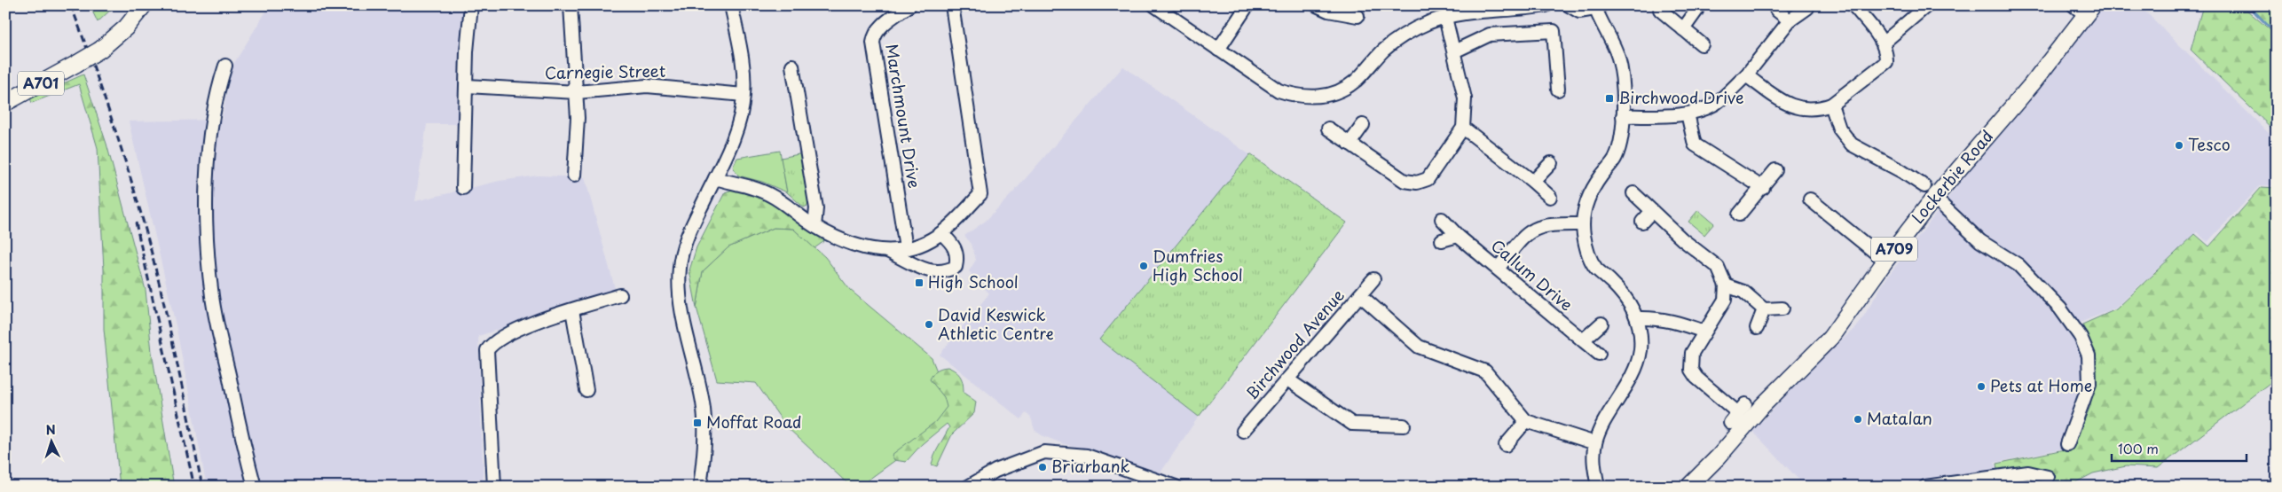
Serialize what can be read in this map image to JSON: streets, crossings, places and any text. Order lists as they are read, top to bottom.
{
  "streets": {
    "main road": ["A701", "Lockerbie Road", "A709"],
    "street": [
      "Carnegie Street",
      "Marchmount Drive",
      "Callum Drive",
      "Birchwood Avenue"
    ]
  },
  "places": {
    "transit": ["Birchwood Drive", "High School", "Moffat Road"],
    "other": [
      "Tesco",
      "Dumfries High School",
      "David Keswick Athletic Centre",
      "Pets at Home",
      "Matalan",
      "Briarbank"
    ]
  },
  "scale_bar": "100 m",
  "north": "top"
}
